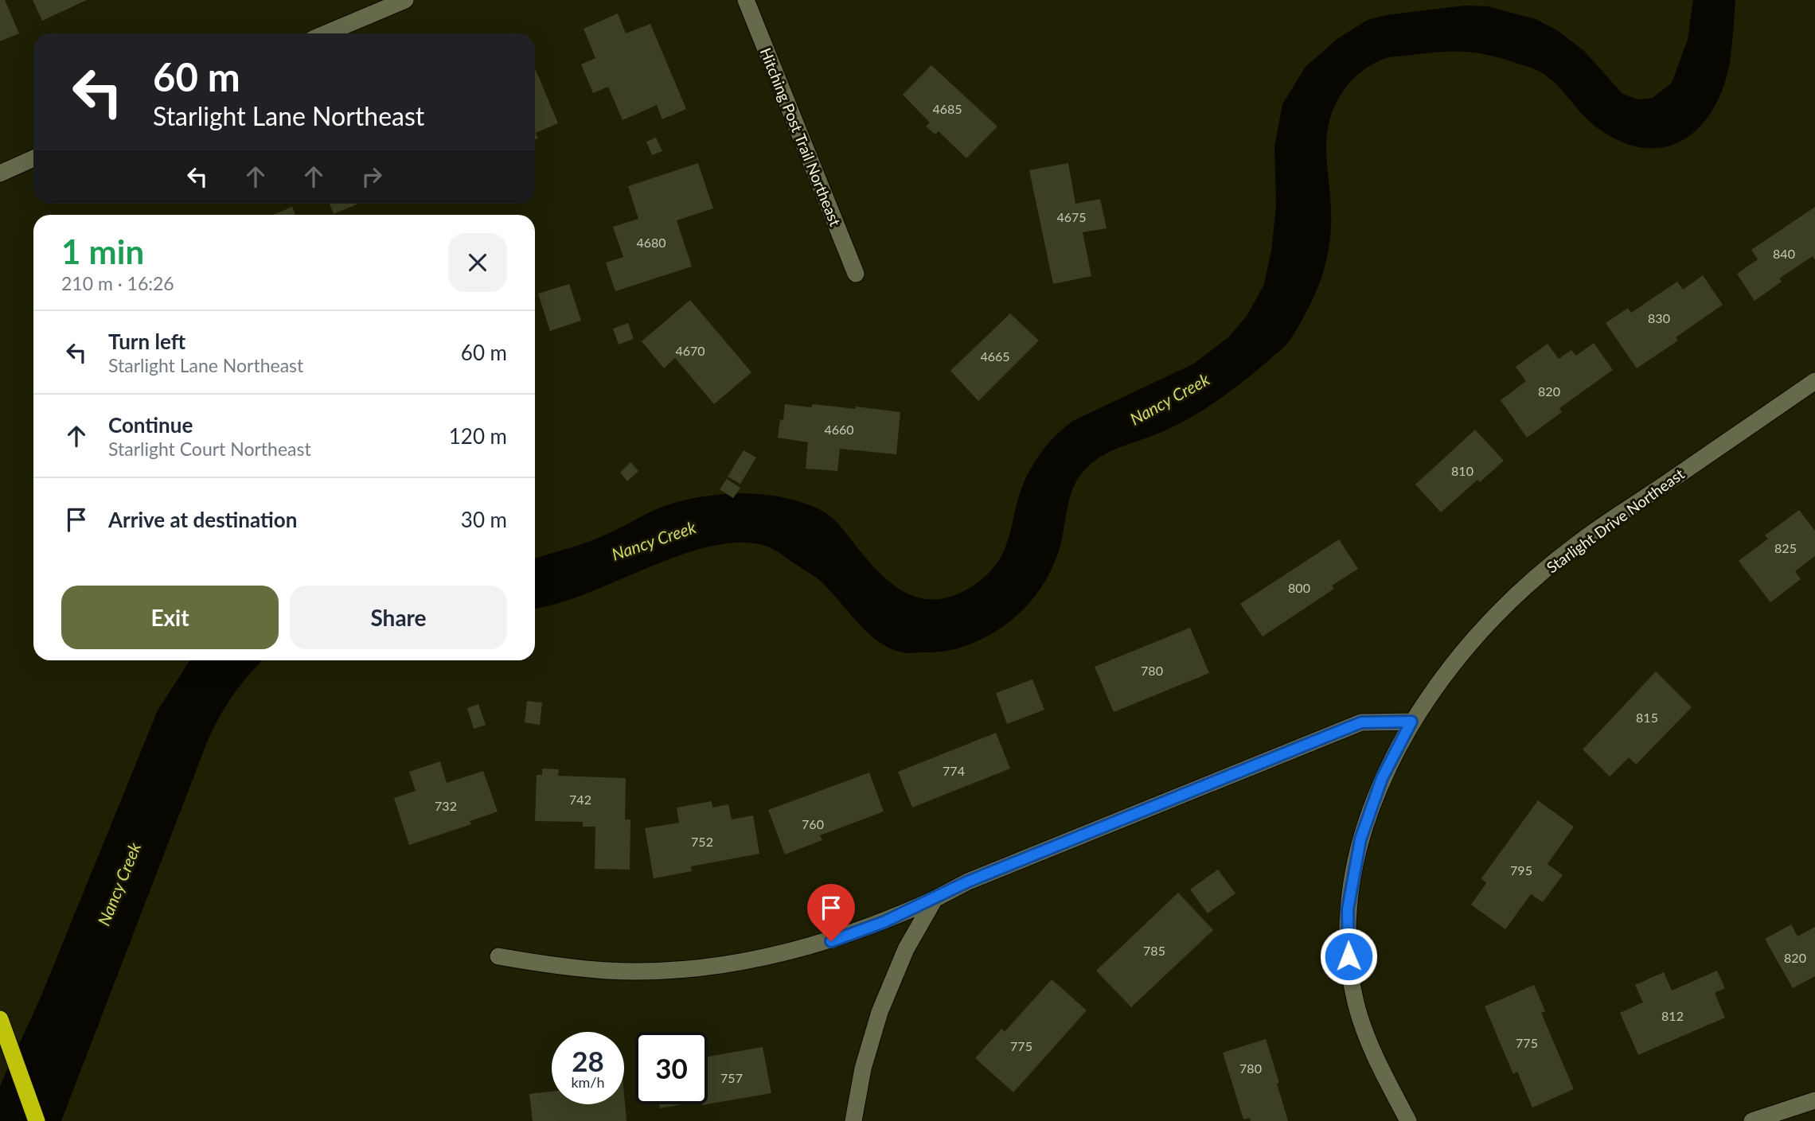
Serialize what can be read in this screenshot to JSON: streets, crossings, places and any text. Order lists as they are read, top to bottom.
{
  "streets": {
    "street": ["Hitching Post Trail Northeast", "Starlight Drive Northeast"]
  },
  "water": ["Nancy Creek"],
  "house_numbers": [
    "4685",
    "4675",
    "4680",
    "840",
    "830",
    "4670",
    "4665",
    "820",
    "4660",
    "810",
    "825",
    "800",
    "780",
    "815",
    "774",
    "742",
    "732",
    "760",
    "752",
    "795",
    "785",
    "820",
    "812",
    "775",
    "775",
    "780",
    "757"
  ],
  "page": {
    "turn": ["60 m", "Starlight Lane Northeast"],
    "heading": ["1 min", "210 m · 16:26"],
    "list": [
      {
        "name": "Turn left",
        "note": "Starlight Lane Northeast",
        "value": "60 m"
      },
      {
        "name": "Continue",
        "note": "Starlight Court Northeast",
        "value": "120 m"
      },
      {
        "name": "Arrive at destination",
        "value": "30 m"
      }
    ],
    "buttons": ["Exit", "Share"],
    "speed": "28 km/h",
    "limit": "30"
  }
}
